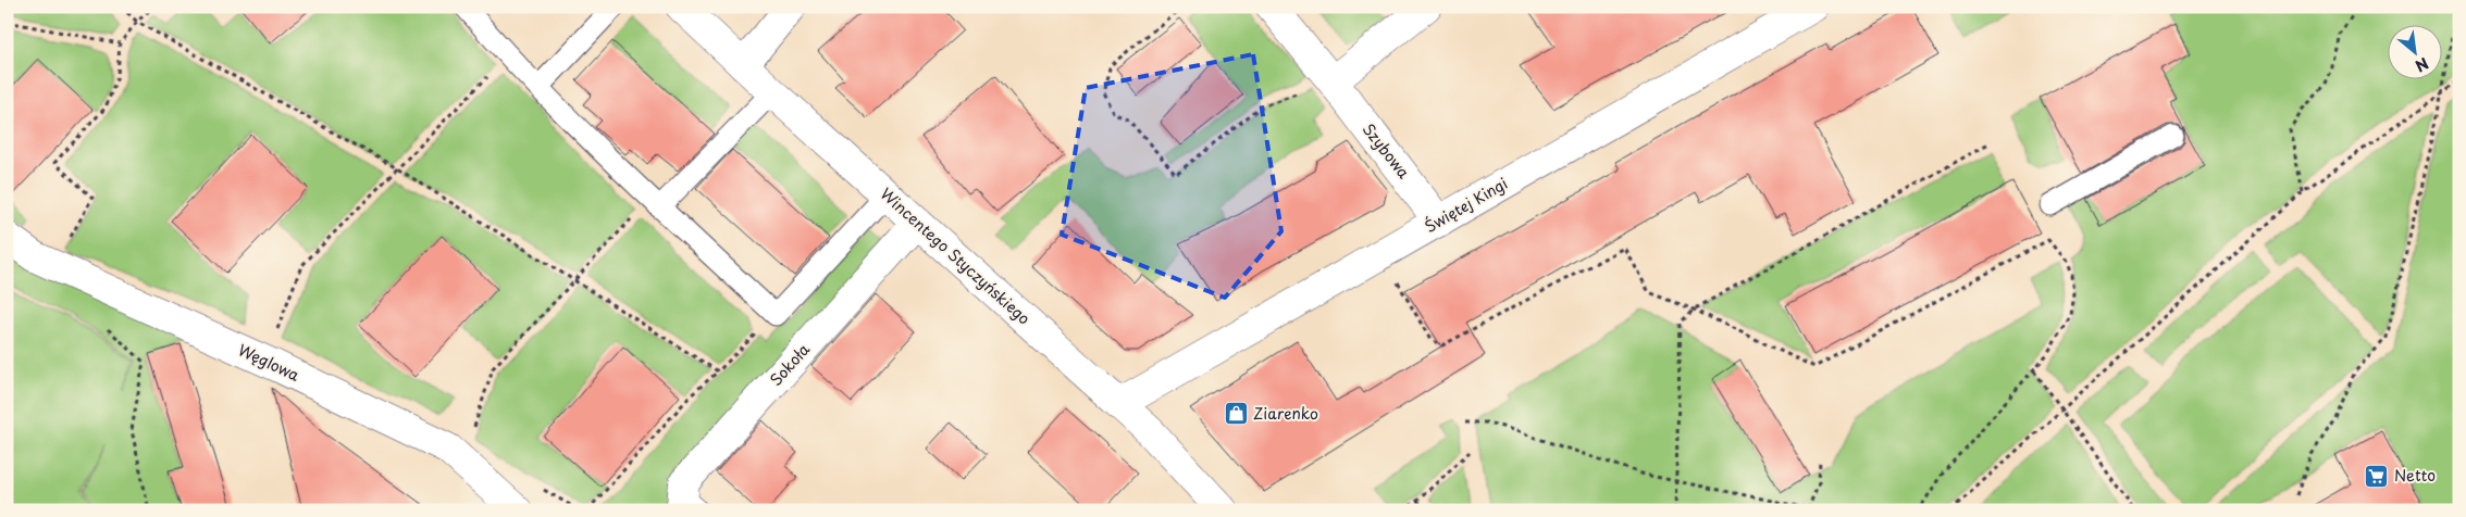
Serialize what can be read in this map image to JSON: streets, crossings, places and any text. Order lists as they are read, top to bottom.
{
  "streets": {
    "street": [
      "Szybowa",
      "Świętej Kingi",
      "Wincentego Styczyńskiego",
      "Węglowa",
      "Sokoła"
    ]
  },
  "crossings": [
    ["Szybowa", "Świętej Kingi"],
    ["Świętej Kingi", "Wincentego Styczyńskiego"],
    ["Wincentego Styczyńskiego", "Sokoła"]
  ],
  "places": {
    "shop": ["Ziarenko"],
    "supermarket": ["Netto"]
  },
  "north": "bottom right"
}
